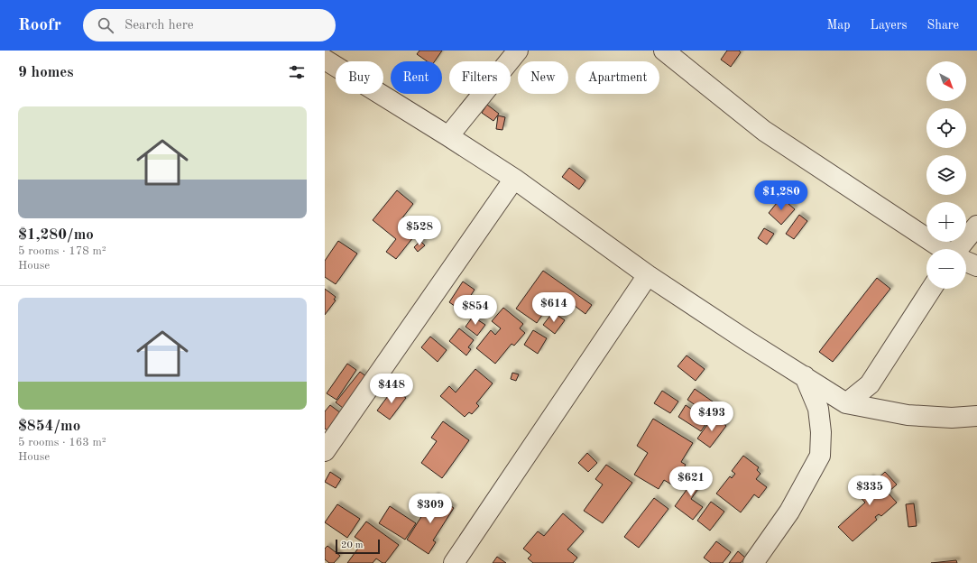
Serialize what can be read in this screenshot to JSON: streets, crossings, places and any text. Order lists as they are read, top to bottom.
{
  "scale_bar": "20 m",
  "north": "bottom right",
  "page": {
    "header": "Roofr",
    "search": "Search here",
    "nav": ["Map", "Layers", "Share"],
    "heading": "9 homes",
    "map_buttons": ["+", "−"],
    "chip": [
      "Buy",
      "Rent",
      "Filters",
      "New",
      "Apartment"
    ],
    "list": [
      {
        "name": "$1,280/mo",
        "note": "5 rooms · 178 m² · House"
      },
      {
        "name": "$854/mo",
        "note": "5 rooms · 163 m² · House"
      }
    ],
    "price": [
      "$1,280",
      "$528",
      "$614",
      "$854",
      "$448",
      "$493",
      "$621",
      "$335",
      "$309"
    ],
    "scale": "20 m"
  }
}
